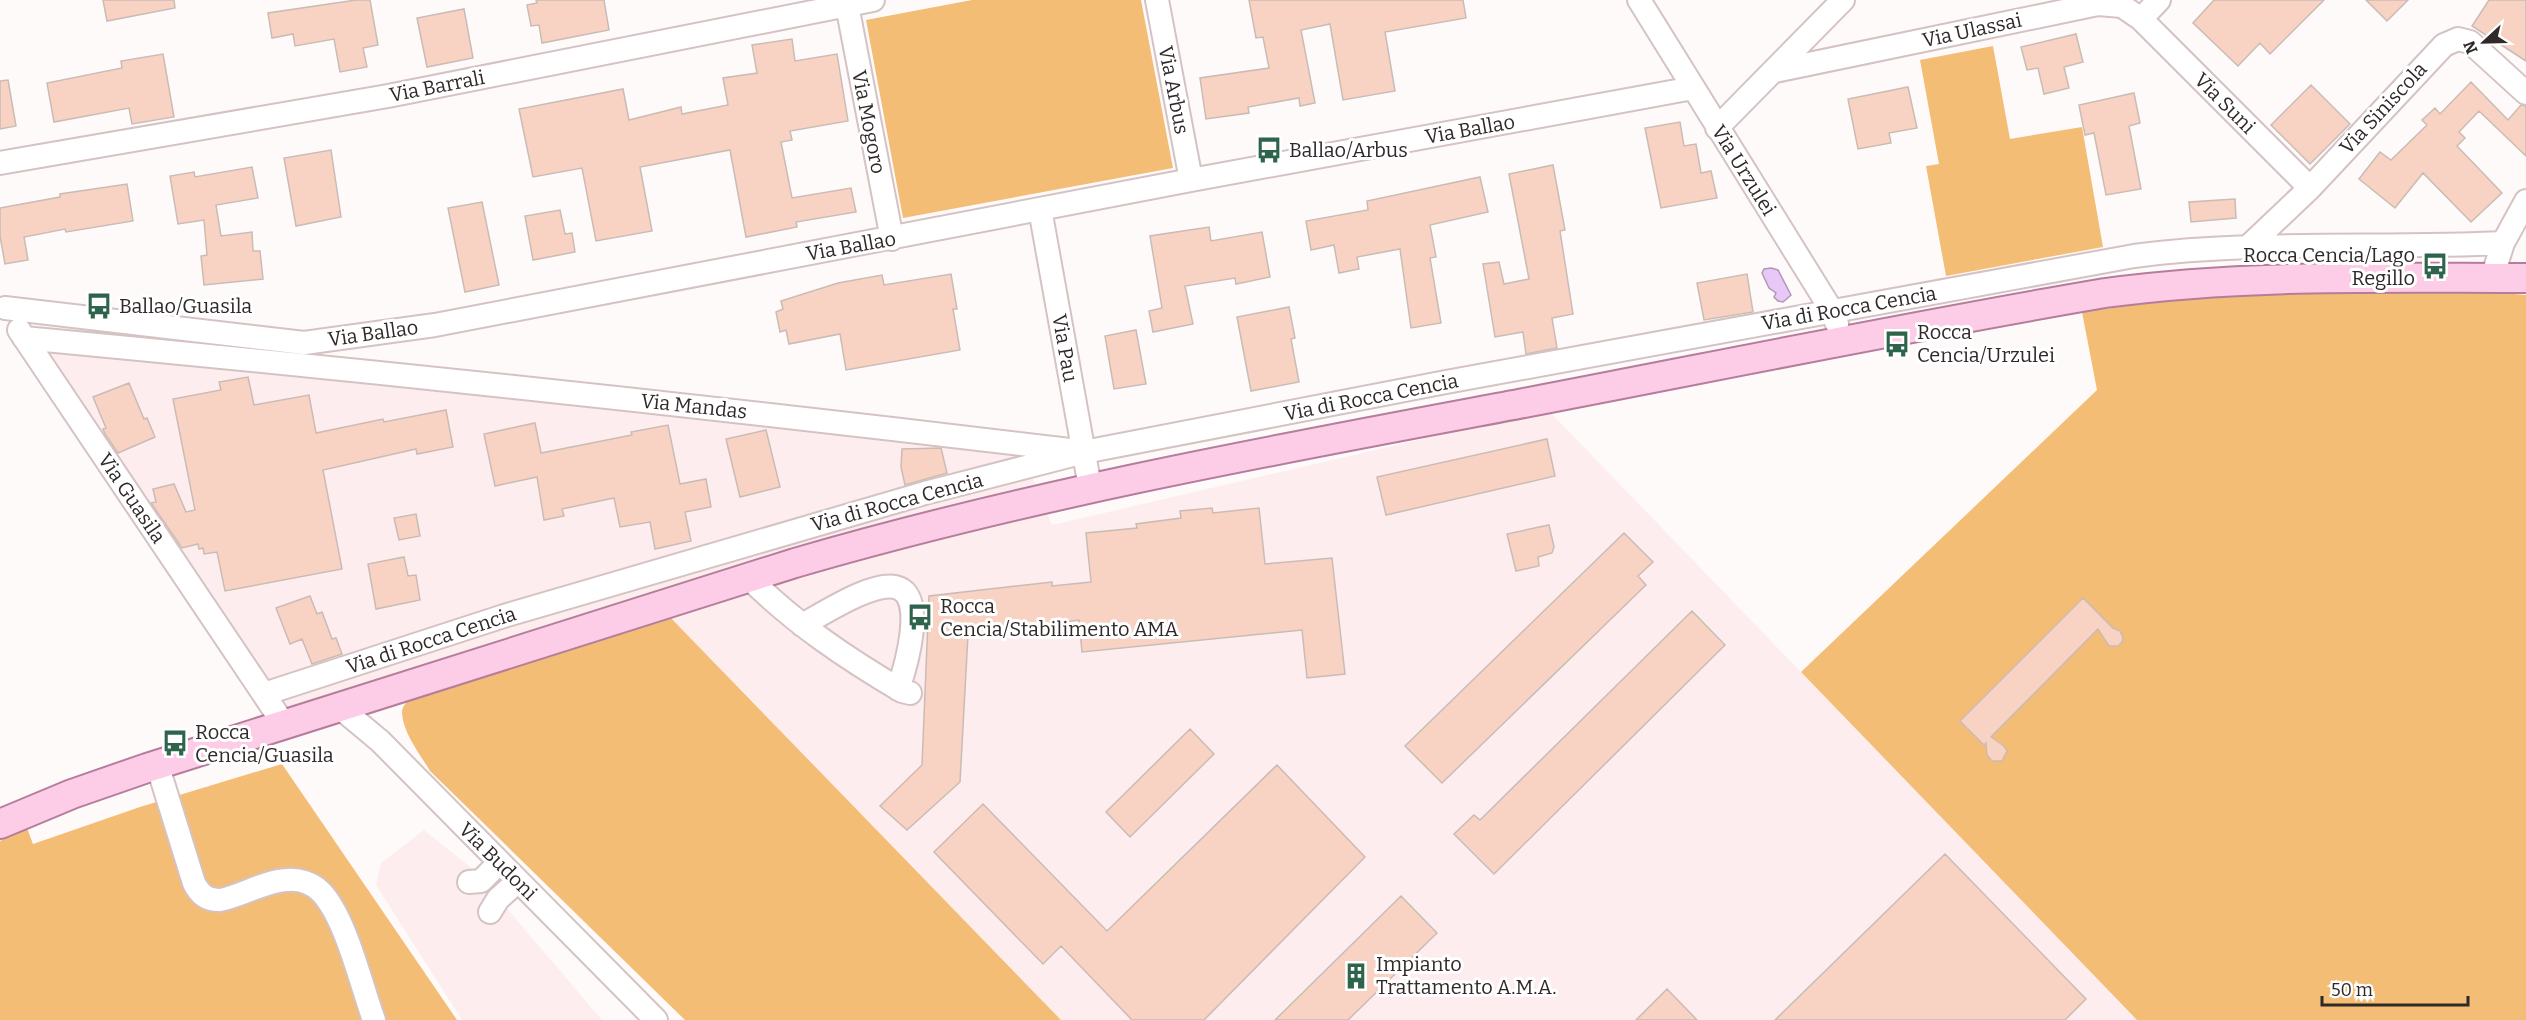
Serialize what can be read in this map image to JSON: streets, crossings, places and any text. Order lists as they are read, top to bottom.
{
  "streets": {
    "main road": ["Via di Rocca Cencia"],
    "street": [
      "Via Ulassai",
      "Via Barrali",
      "Via Arbus",
      "Via Suni",
      "Via Siniscola",
      "Via Mogoro",
      "Via Ballao",
      "Via Urzulei",
      "Via Pau",
      "Via Mandas",
      "Via Guasila",
      "Via Budoni"
    ]
  },
  "crossings": [
    ["Via Ulassai", "Via Suni"],
    ["Via Barrali", "Via Mogoro"],
    ["Via Arbus", "Via Ballao"],
    ["Via Suni", "Via Siniscola"],
    ["Via Siniscola", "Via di Rocca Cencia"],
    ["Via Mogoro", "Via Ballao"],
    ["Via Ballao", "Via Urzulei"],
    ["Via Ballao", "Via Pau"],
    ["Via Ballao", "Via Mandas"],
    ["Via Ballao", "Via Guasila"],
    ["Via Urzulei", "Via di Rocca Cencia"],
    ["Via di Rocca Cencia", "Via Pau"],
    ["Via di Rocca Cencia", "Via Mandas"],
    ["Via di Rocca Cencia", "Via Guasila"],
    ["Via di Rocca Cencia", "Via Budoni"],
    ["Via Pau", "Via Mandas"]
  ],
  "places": {
    "bus stop": [
      "Ballao/Arbus",
      "Rocca Cencia/Lago Regillo",
      "Ballao/Guasila",
      "Rocca Cencia/Urzulei",
      "Rocca Cencia/Stabilimento AMA",
      "Rocca Cencia/Guasila"
    ],
    "building": ["Impianto Trattamento A.M.A."]
  },
  "scale_bar": "50 m",
  "north": "left"
}
